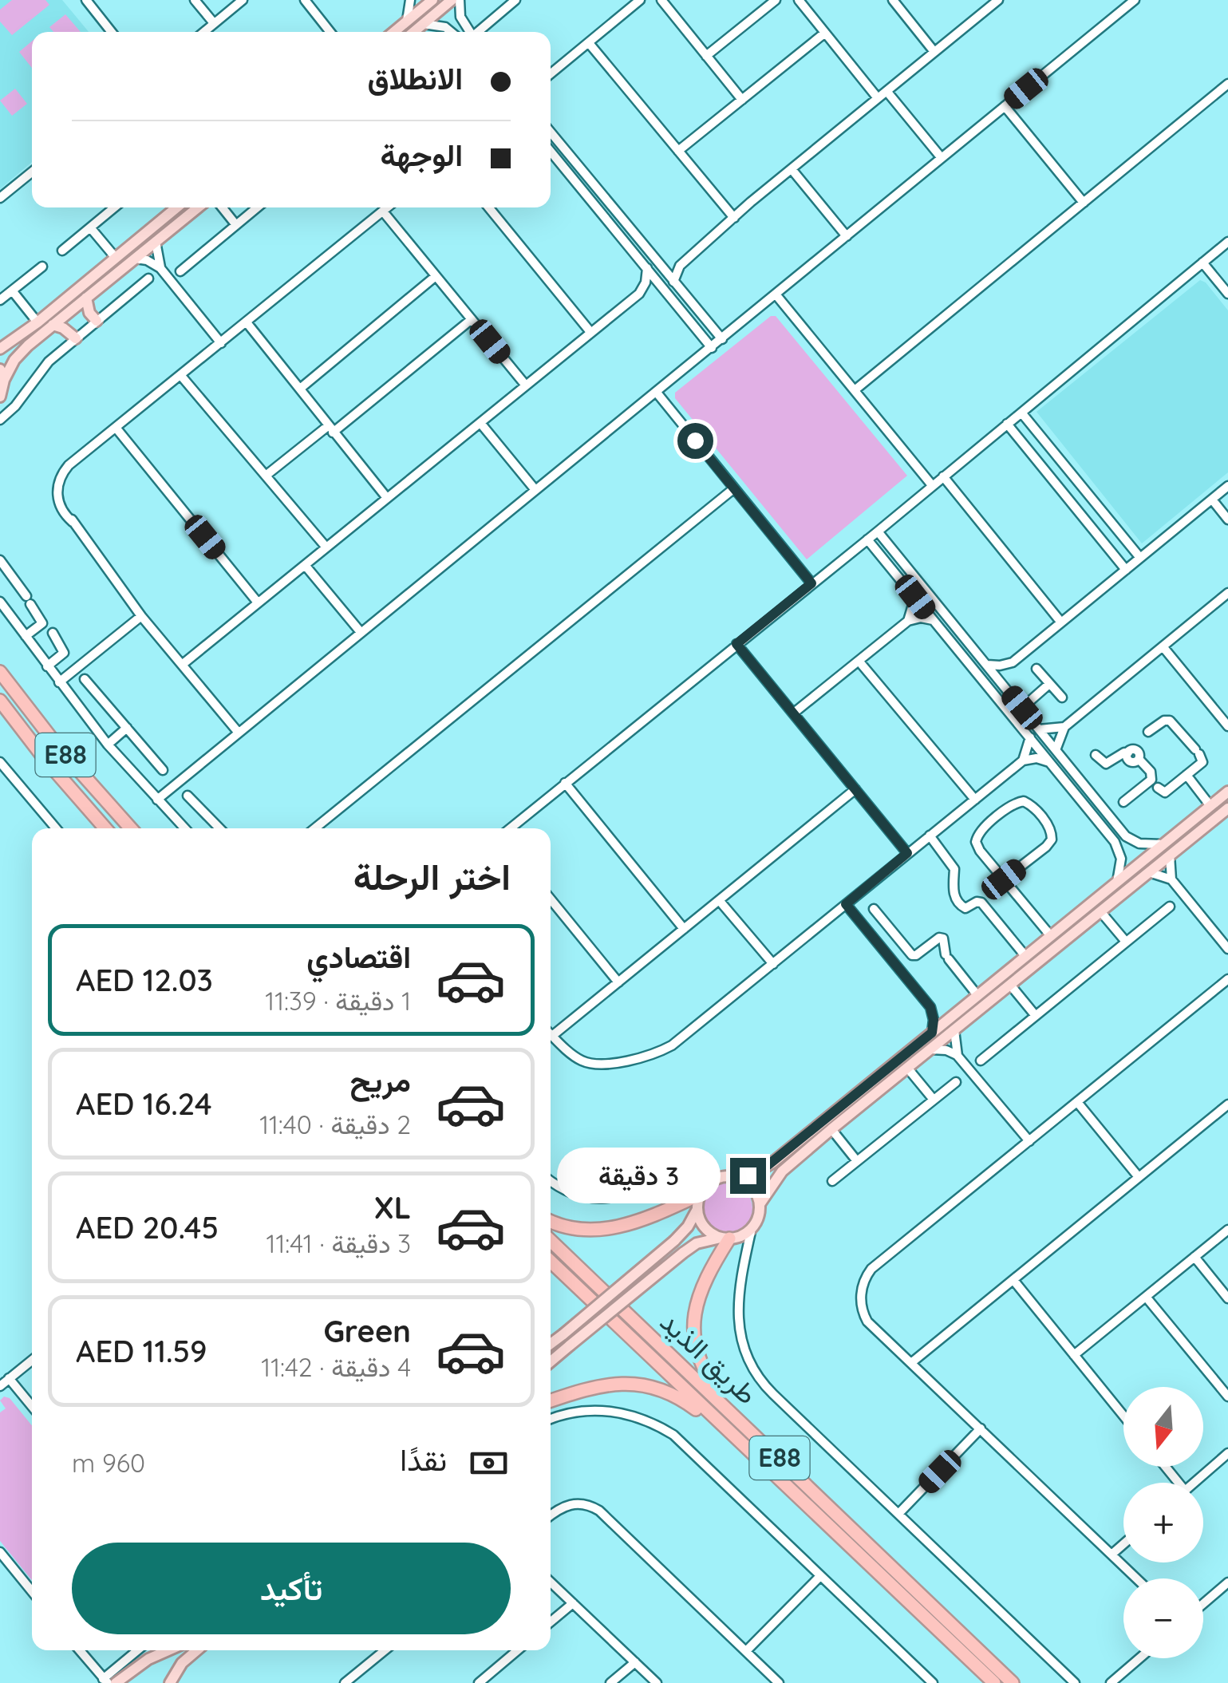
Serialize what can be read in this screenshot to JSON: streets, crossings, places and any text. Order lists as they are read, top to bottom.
{
  "streets": {
    "highway": ["E88", "طريق الذيد"]
  },
  "north": "bottom",
  "page": {
    "banner": ["الانطلاق", "الوجهة"],
    "heading": "اختر الرحلة",
    "list": [
      {
        "name": "اقتصادي",
        "note": "1 دقيقة · 11:39",
        "value": "AED 12.03"
      },
      {
        "name": "مريح",
        "note": "2 دقيقة · 11:40",
        "value": "AED 16.24"
      },
      {
        "name": "XL",
        "note": "3 دقيقة · 11:41",
        "value": "AED 20.45"
      },
      {
        "name": "Green",
        "note": "4 دقيقة · 11:42",
        "value": "AED 11.59"
      }
    ],
    "bubble": "3 دقيقة",
    "map_buttons": ["+", "−"],
    "pay": ["نقدًا", "960 m"],
    "buttons": "تأكيد"
  }
}
